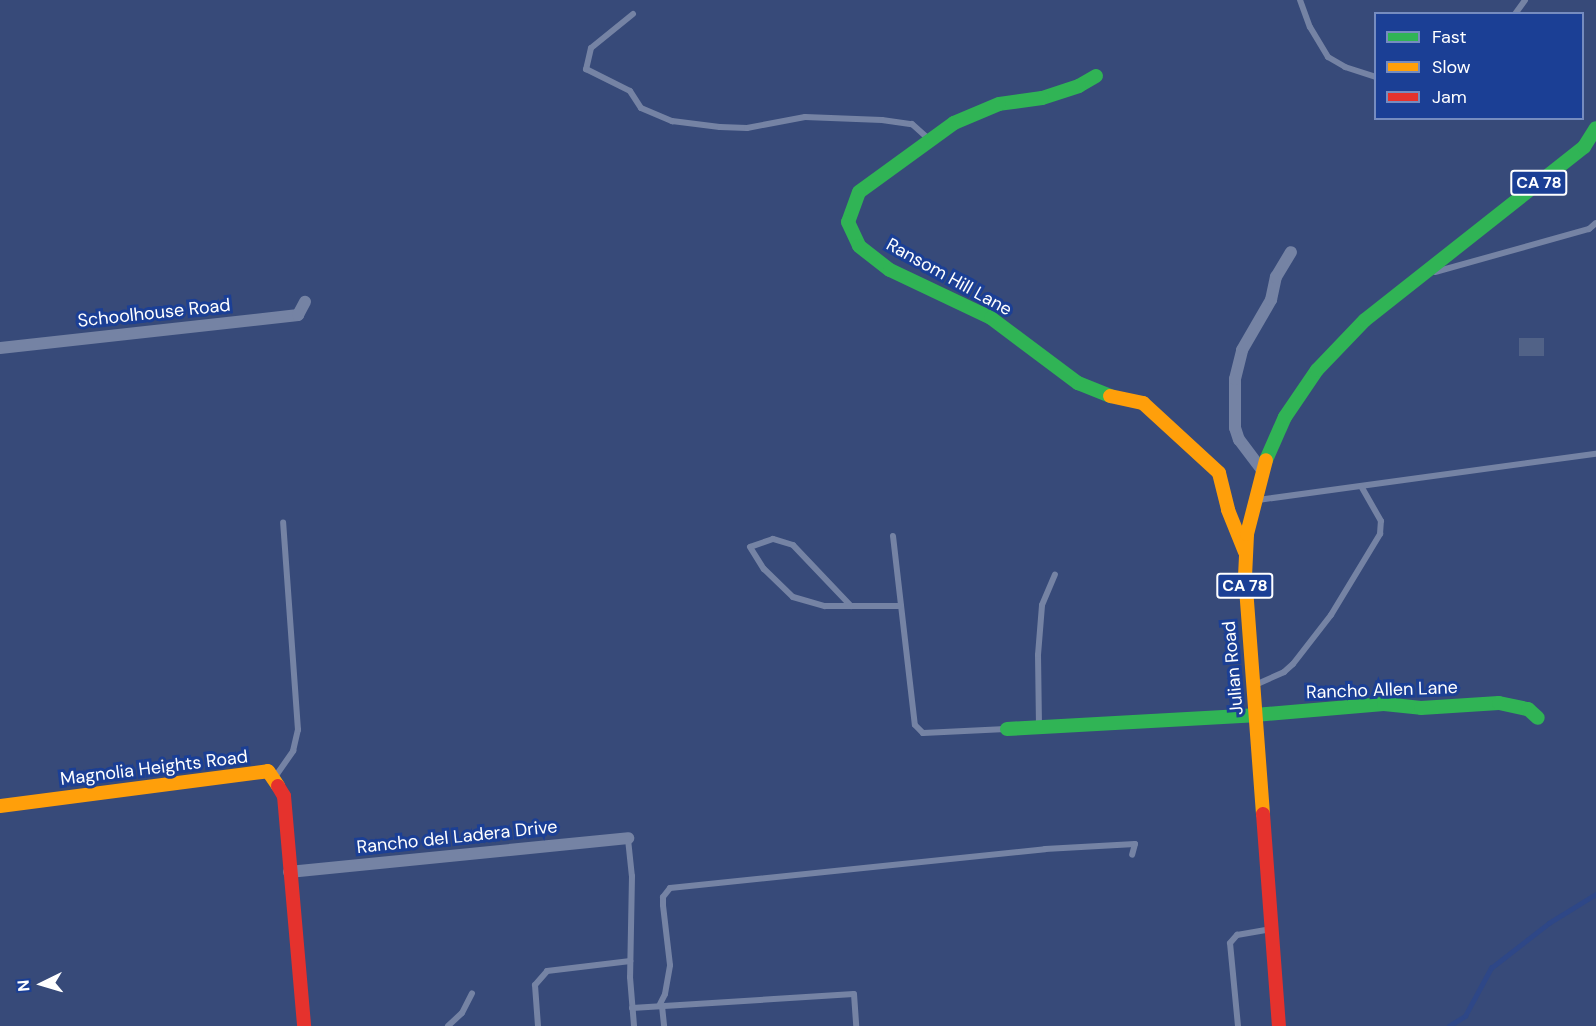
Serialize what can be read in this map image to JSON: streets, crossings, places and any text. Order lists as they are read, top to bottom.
{
  "streets": {
    "street": [
      "CA 78",
      "Ransom Hill Lane",
      "Schoolhouse Road",
      "Julian Road",
      "Rancho Allen Lane",
      "Magnolia Heights Road",
      "Rancho del Ladera Drive"
    ]
  },
  "crossings": [
    ["Ransom Hill Lane", "Julian Road"],
    ["Julian Road", "Rancho Allen Lane"]
  ],
  "legend": ["Fast", "Slow", "Jam"],
  "north": "left"
}
